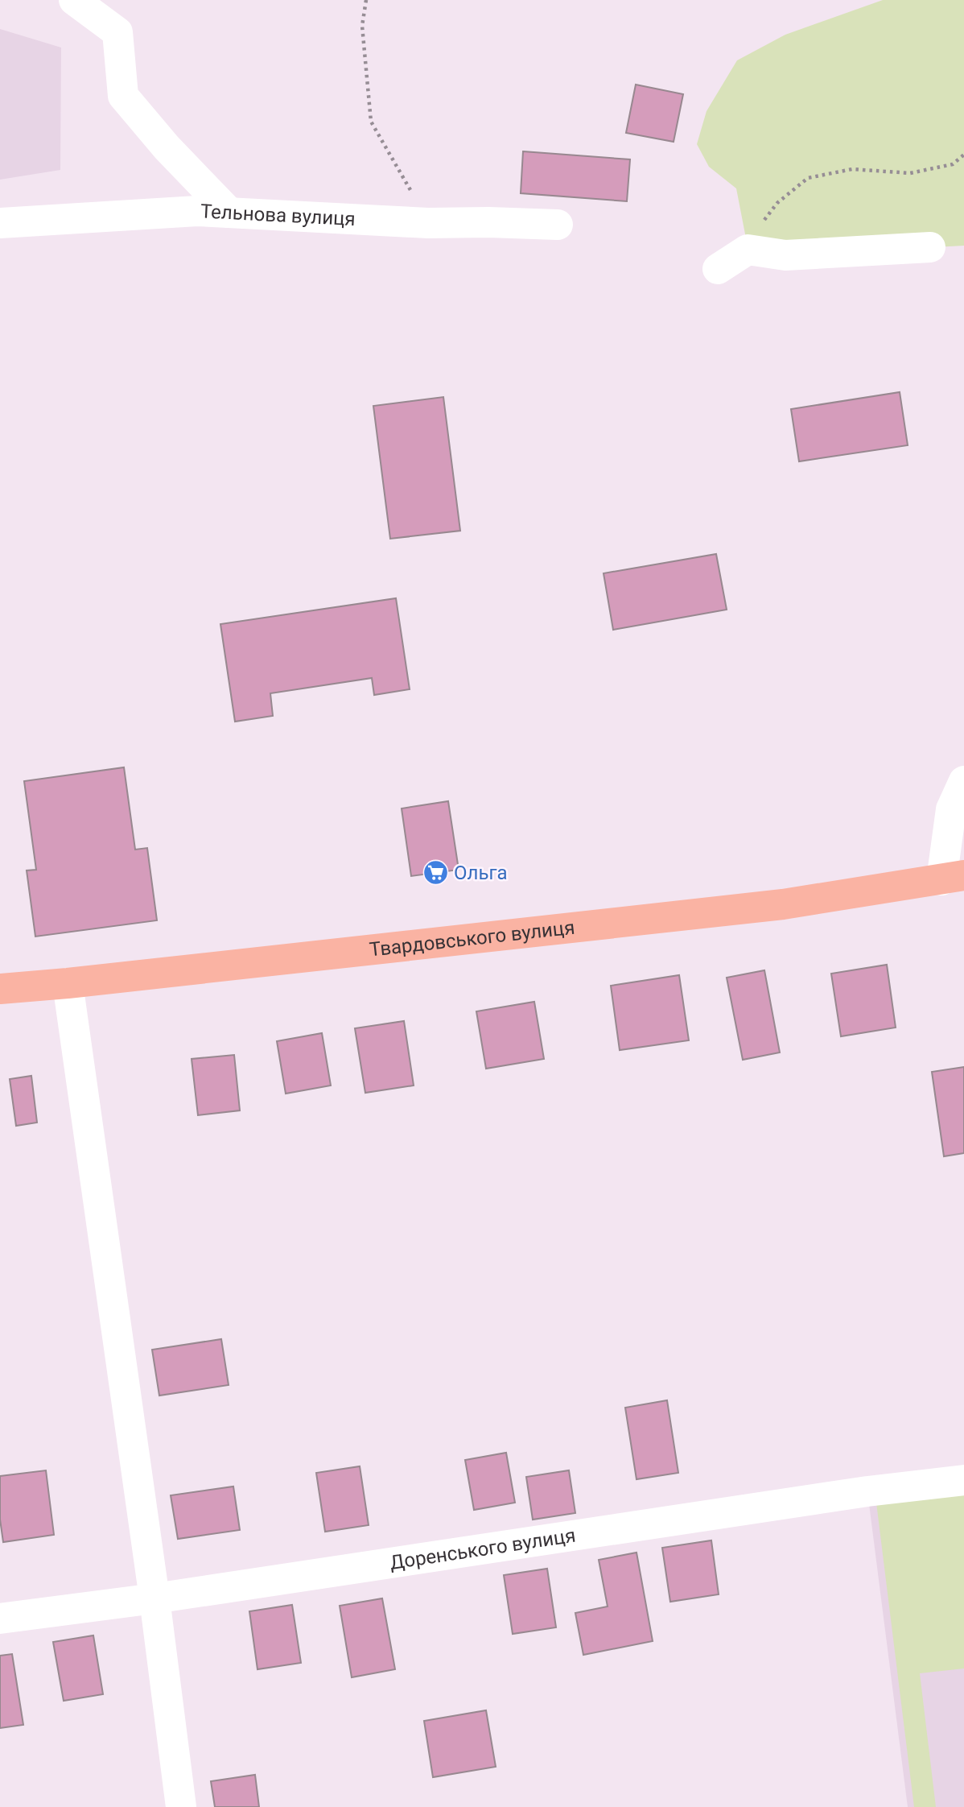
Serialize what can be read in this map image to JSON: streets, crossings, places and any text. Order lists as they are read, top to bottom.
{
  "streets": {
    "main road": ["Твардовського вулиця"],
    "street": ["Тельнова вулиця", "Доренського вулиця"]
  },
  "places": {
    "supermarket": ["Ольга"]
  }
}
